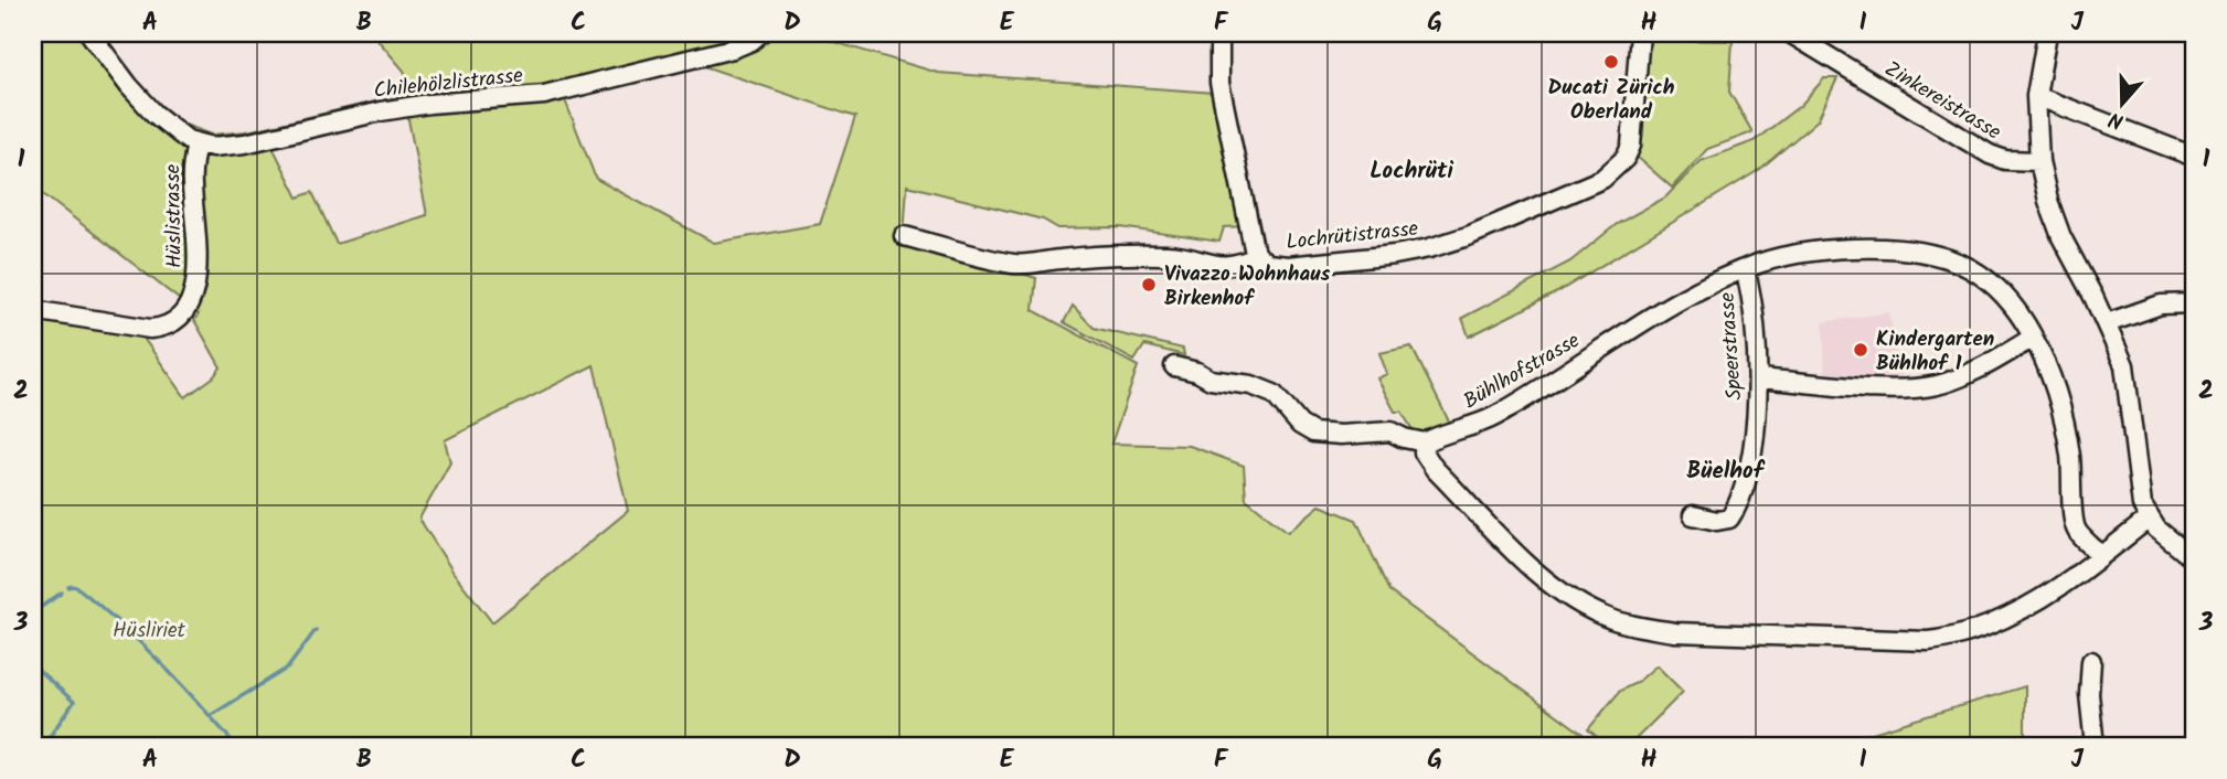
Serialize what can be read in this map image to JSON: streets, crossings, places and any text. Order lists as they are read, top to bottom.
{
  "streets": {
    "street": [
      "Chilehölzlistrasse",
      "Zinkereistrasse",
      "Hüslistrasse",
      "Lochrütistrasse",
      "Speerstrasse",
      "Bühlhofstrasse"
    ]
  },
  "crossings": [
    ["Chilehölzlistrasse", "Hüslistrasse"],
    ["Speerstrasse", "Bühlhofstrasse"]
  ],
  "districts": ["Lochrüti", "Büelhof"],
  "parks": ["Hüsliriet"],
  "places": ["Ducati Zürich Oberland", "Vivazzo Wohnhaus Birkenhof", "Kindergarten Bühlhof 1"],
  "north": "bottom",
  "grid": {
    "columns": [
      "A",
      "B",
      "C",
      "D",
      "E",
      "F",
      "G",
      "H",
      "I",
      "J"
    ],
    "rows": ["1", "2", "3"]
  }
}
